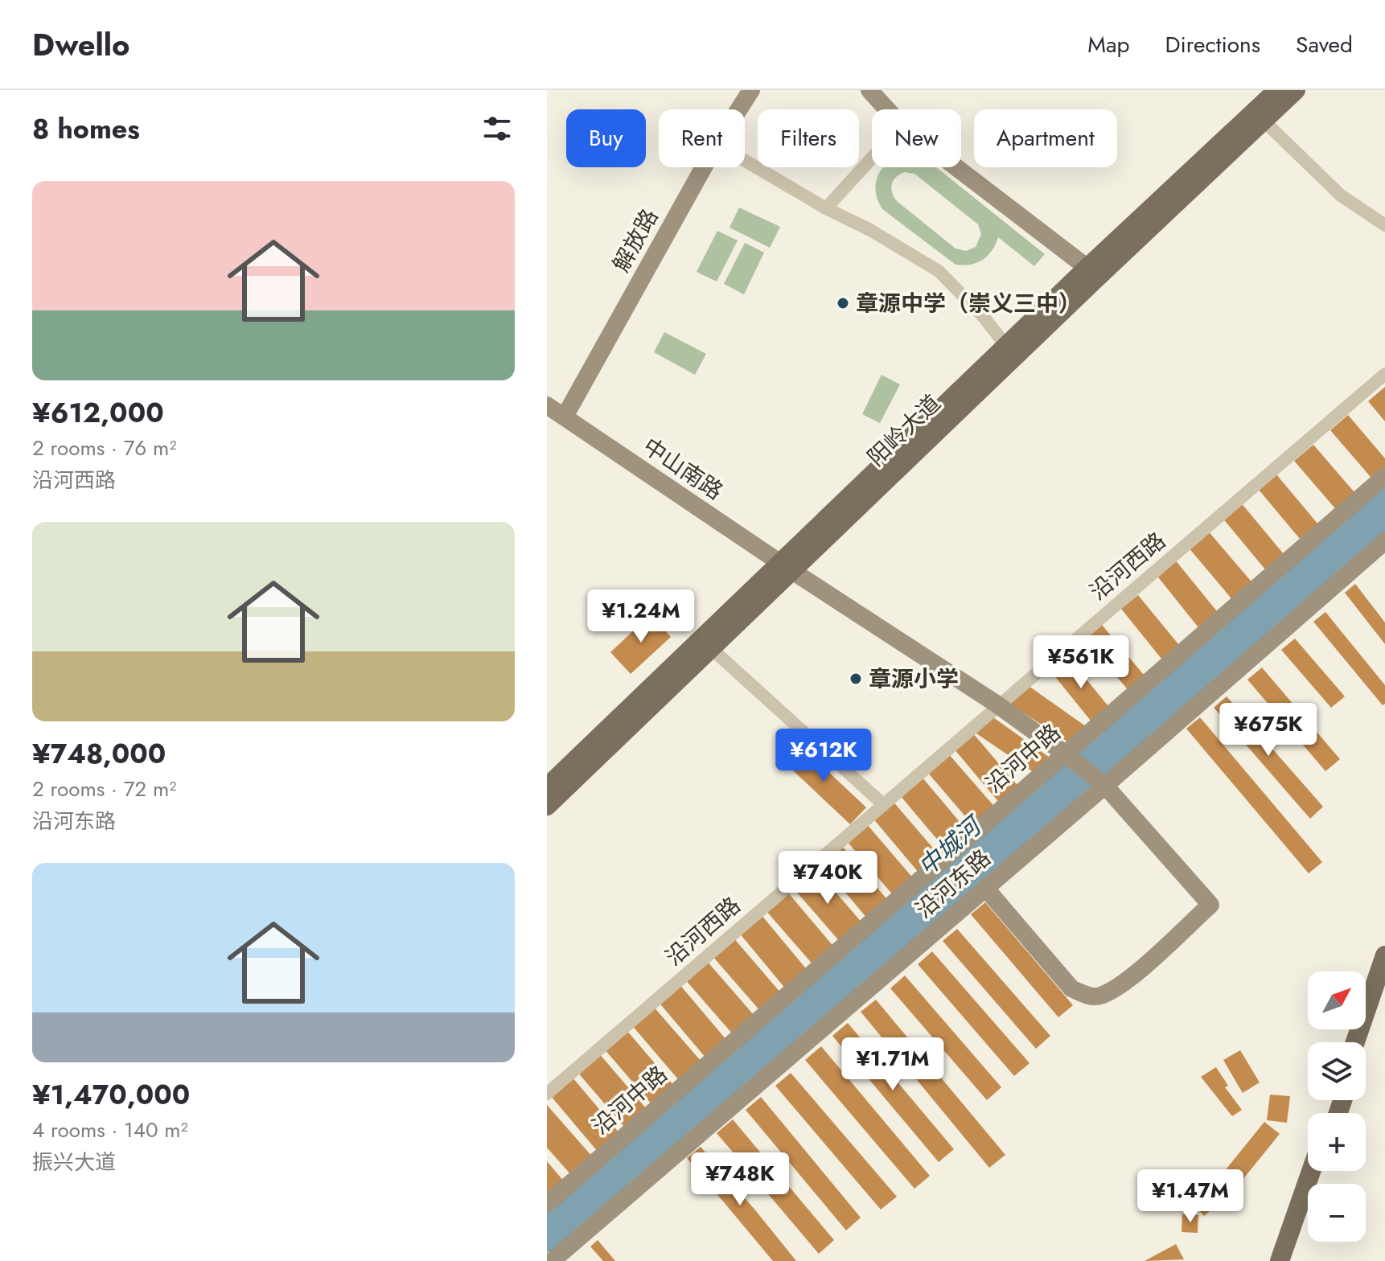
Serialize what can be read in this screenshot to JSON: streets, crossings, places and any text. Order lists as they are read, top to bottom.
{
  "streets": {
    "main road": ["阳岭大道"],
    "street": [
      "解放路",
      "中山南路",
      "沿河西路",
      "沿河中路",
      "沿河东路"
    ]
  },
  "crossings": [
    ["解放路", "中山南路"],
    ["阳岭大道", "中山南路"],
    ["中山南路", "沿河西路"],
    ["中山南路", "沿河中路"],
    ["中山南路", "沿河东路"]
  ],
  "water": ["中城河"],
  "places": ["章源中学（崇义三中）", "章源小学"],
  "north": "top right",
  "page": {
    "header": "Dwello",
    "nav": ["Map", "Directions", "Saved"],
    "heading": "8 homes",
    "chip": [
      "Buy",
      "Rent",
      "Filters",
      "New",
      "Apartment"
    ],
    "list": [
      {
        "name": "¥612,000",
        "note": "2 rooms · 76 m² · 沿河西路"
      },
      {
        "name": "¥748,000",
        "note": "2 rooms · 72 m² · 沿河东路"
      },
      {
        "name": "¥1,470,000",
        "note": "4 rooms · 140 m² · 振兴大道"
      }
    ],
    "price": [
      "¥1.24M",
      "¥561K",
      "¥675K",
      "¥612K",
      "¥740K",
      "¥1.71M",
      "¥748K",
      "¥1.47M"
    ],
    "map_buttons": ["+", "−"]
  }
}
